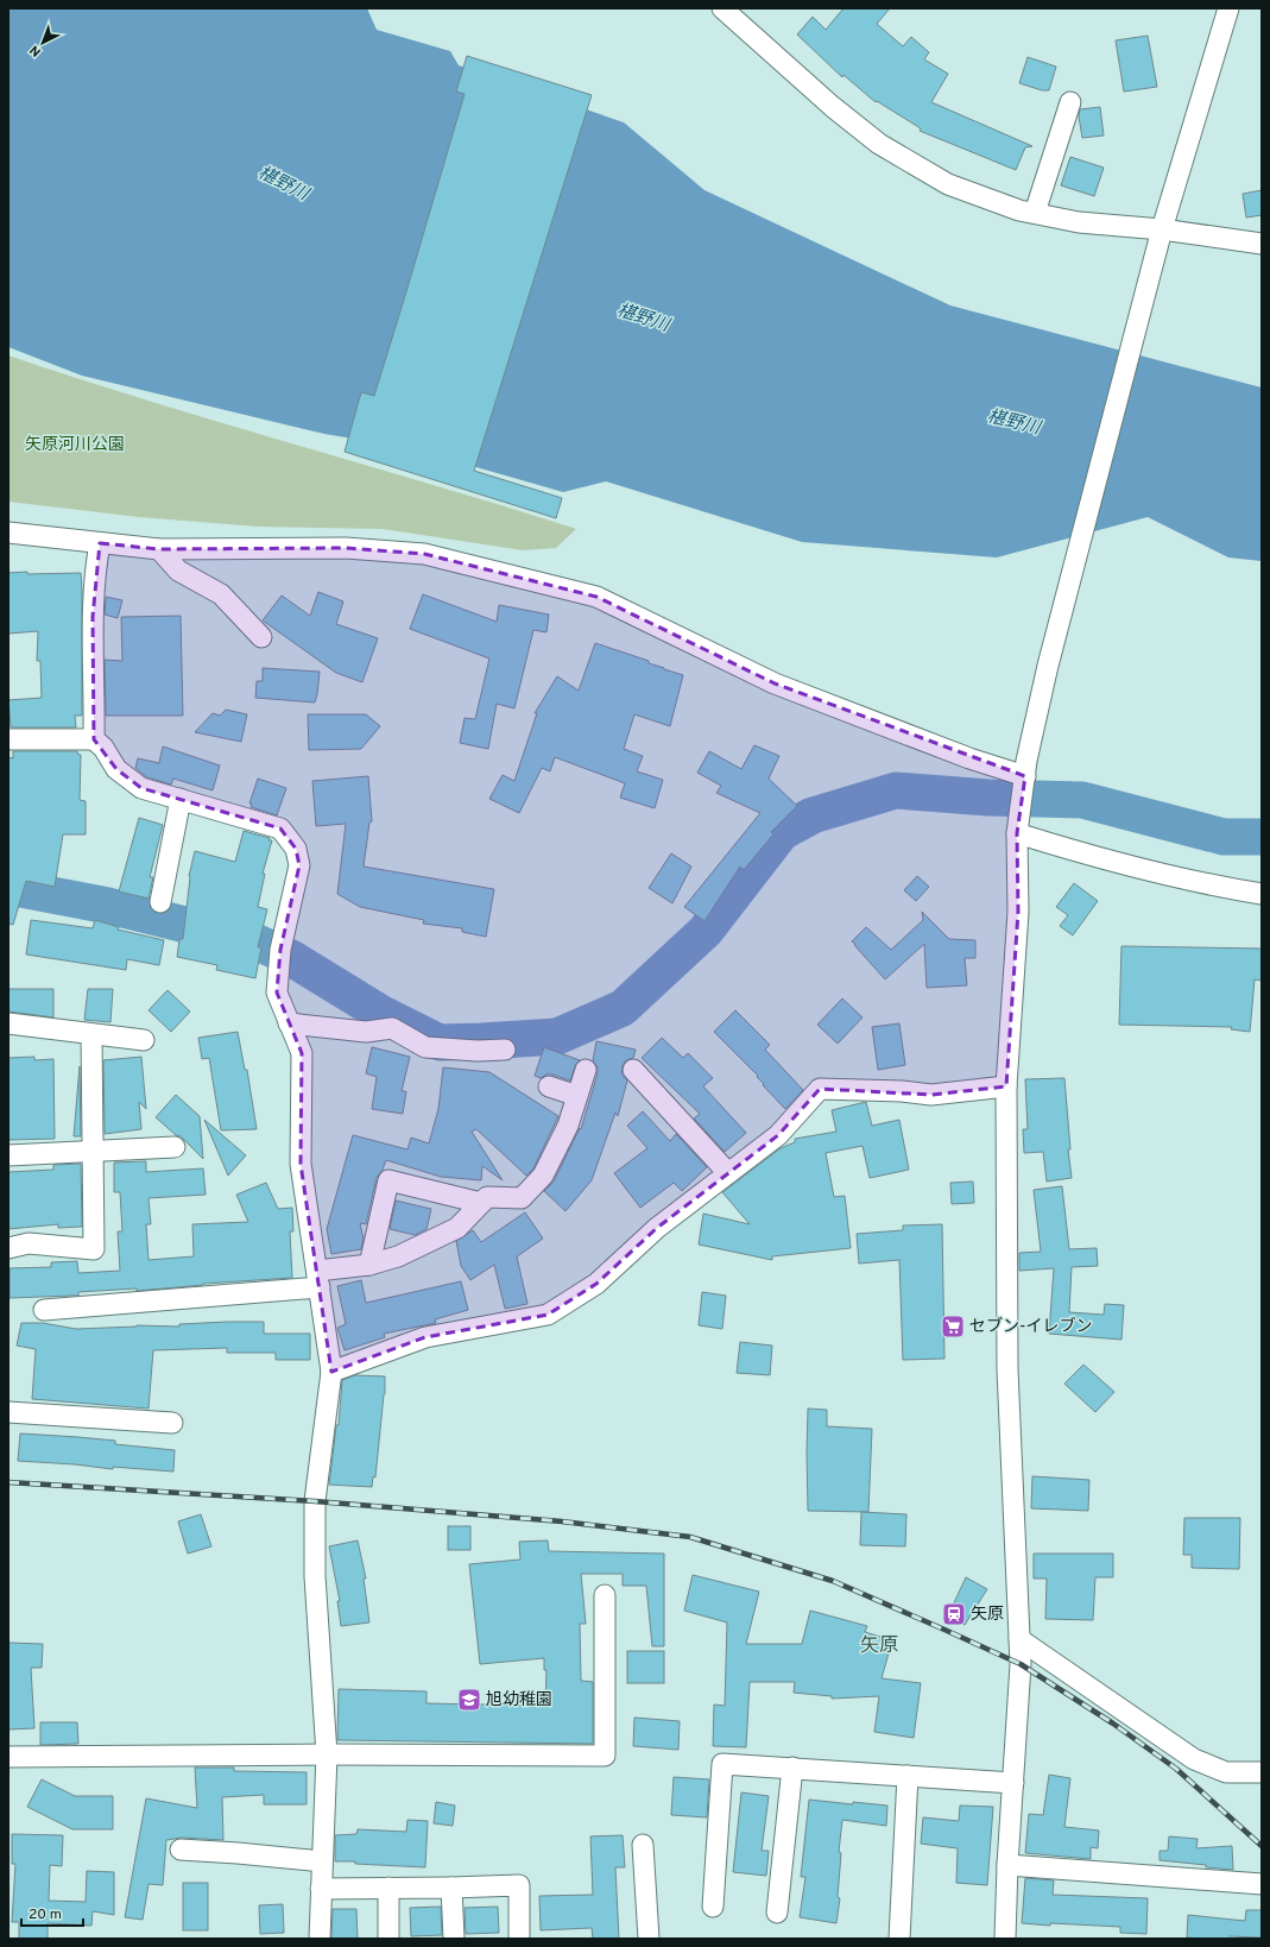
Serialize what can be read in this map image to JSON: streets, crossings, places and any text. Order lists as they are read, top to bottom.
{
  "districts": ["矢原"],
  "water": ["椹野川"],
  "parks": ["矢原河川公園"],
  "places": {
    "supermarket": ["セブン-イレブン"],
    "station": ["矢原"],
    "school or university": ["旭幼稚園"]
  },
  "scale_bar": "20 m",
  "north": "bottom left"
}
